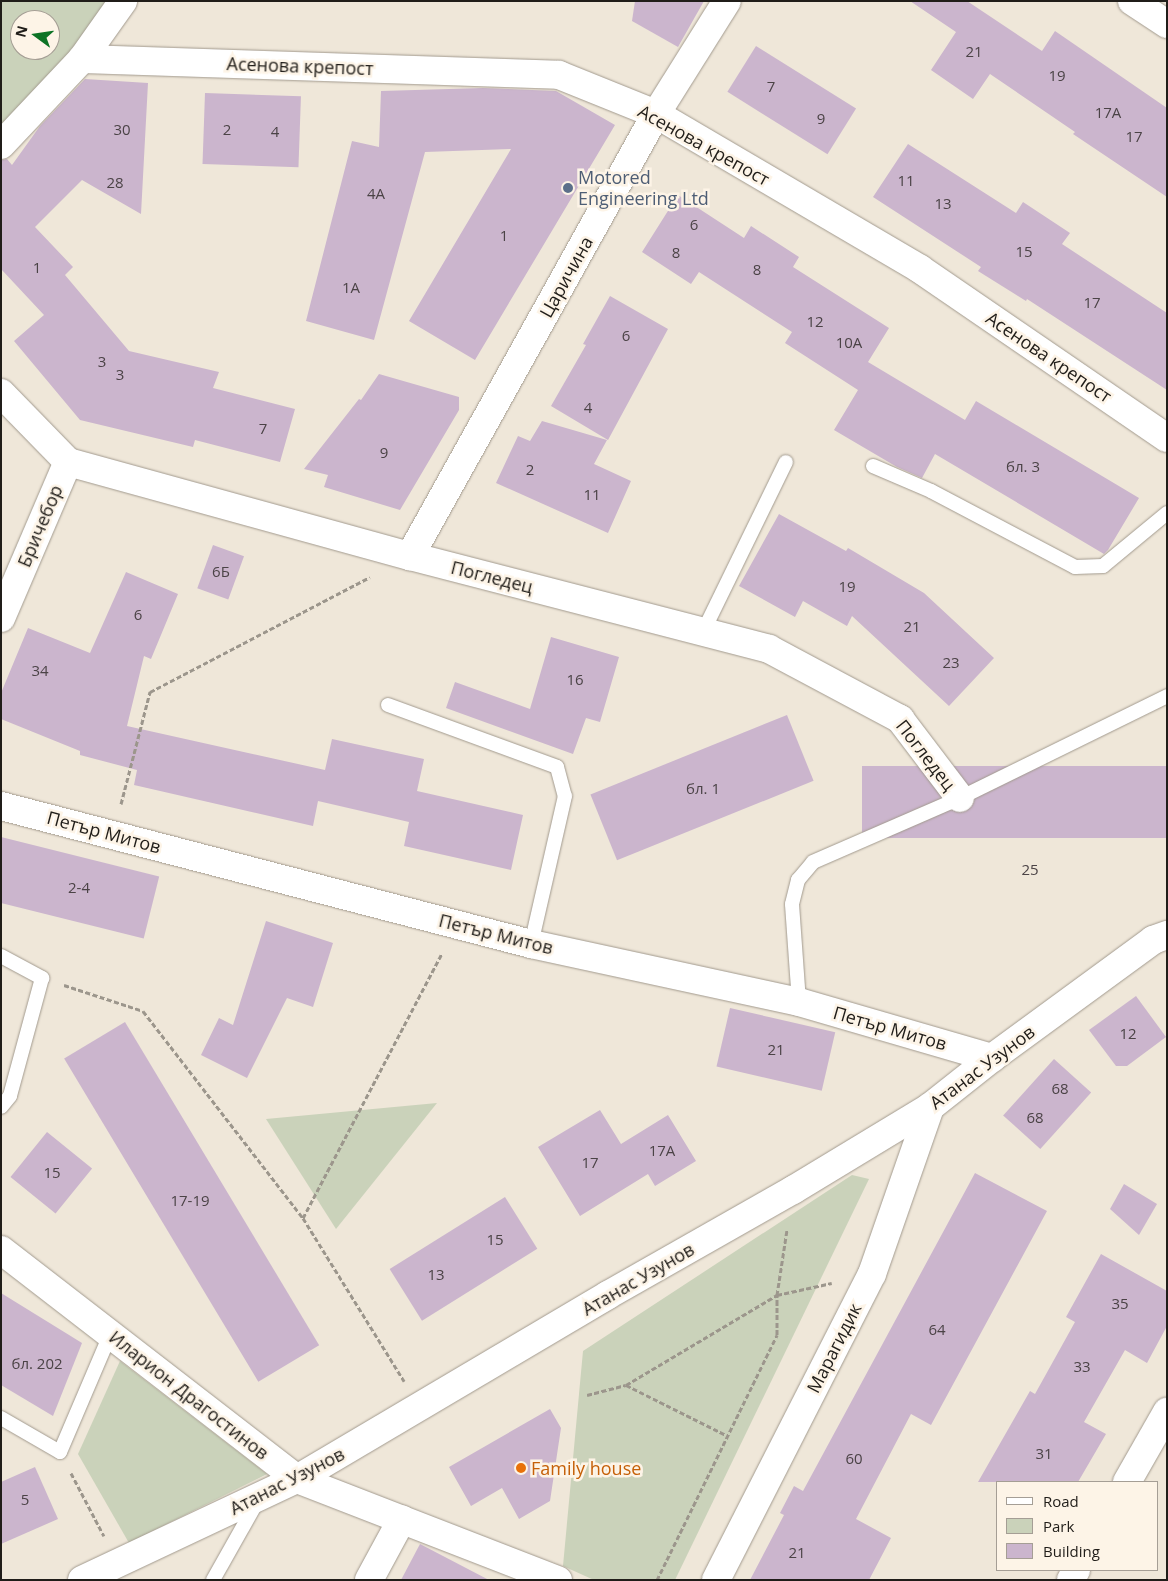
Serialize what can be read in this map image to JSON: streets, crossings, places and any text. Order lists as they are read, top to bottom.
{
  "streets": {
    "street": [
      "Асенова крепост",
      "Царичина",
      "Бричебор",
      "Погледец",
      "Петър Митов",
      "Атанас Узунов",
      "Марагидик",
      "Иларион Драгостинов"
    ]
  },
  "crossings": [
    ["Асенова крепост", "Царичина"],
    ["Царичина", "Погледец"],
    ["Бричебор", "Погледец"],
    ["Петър Митов", "Атанас Узунов"],
    ["Атанас Узунов", "Марагидик"],
    ["Атанас Узунов", "Иларион Драгостинов"]
  ],
  "places": ["Motored Engineering Ltd", "Family house"],
  "house_numbers": [
    "21",
    "19",
    "7",
    "17А",
    "9",
    "30",
    "2",
    "4",
    "17",
    "11",
    "28",
    "4A",
    "13",
    "6",
    "1",
    "15",
    "8",
    "1",
    "8",
    "1А",
    "17",
    "12",
    "6",
    "10А",
    "3",
    "3",
    "4",
    "7",
    "9",
    "бл. 3",
    "2",
    "11",
    "6Б",
    "19",
    "6",
    "21",
    "23",
    "34",
    "16",
    "бл. 1",
    "25",
    "2-4",
    "12",
    "21",
    "68",
    "68",
    "17А",
    "17",
    "15",
    "17-19",
    "15",
    "13",
    "35",
    "64",
    "бл. 202",
    "33",
    "31",
    "60",
    "5",
    "21"
  ],
  "legend": ["Road", "Park", "Building"],
  "north": "left"
}
